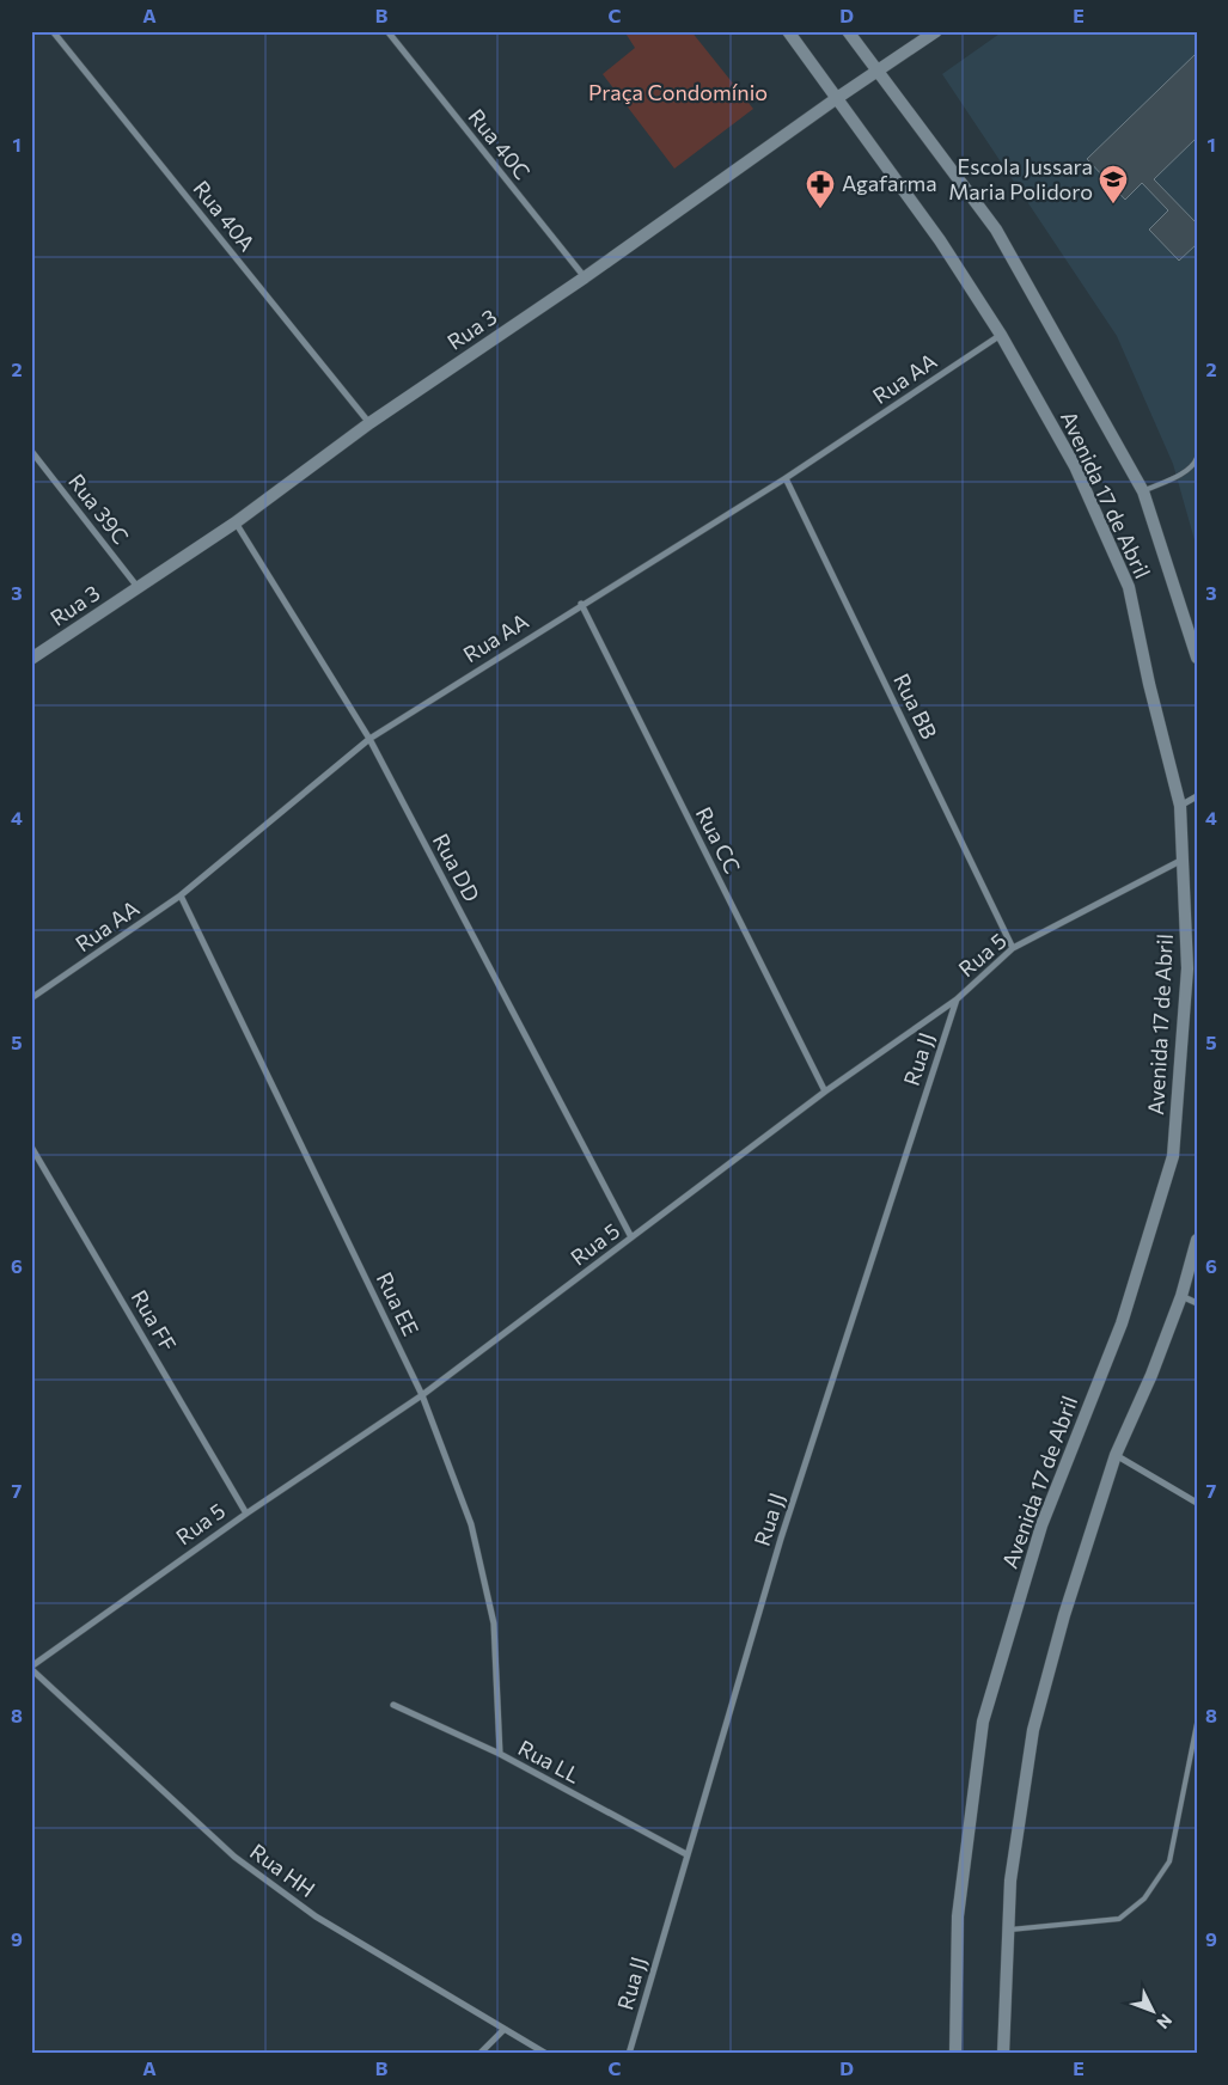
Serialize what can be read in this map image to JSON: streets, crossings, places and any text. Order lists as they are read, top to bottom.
{
  "streets": {
    "main road": ["Rua 3", "Avenida 17 de Abril"],
    "street": [
      "Rua 40C",
      "Rua 40A",
      "Rua AA",
      "Rua 39C",
      "Rua BB",
      "Rua CC",
      "Rua DD",
      "Rua 5",
      "Rua JJ",
      "Rua EE",
      "Rua FF",
      "Rua LL",
      "Rua HH"
    ]
  },
  "crossings": [
    ["Rua 40C", "Rua 3"],
    ["Rua 40A", "Rua 3"],
    ["Rua 3", "Avenida 17 de Abril"],
    ["Rua 3", "Rua 39C"],
    ["Rua 3", "Rua DD"],
    ["Rua AA", "Avenida 17 de Abril"],
    ["Rua AA", "Rua BB"],
    ["Rua AA", "Rua CC"],
    ["Rua AA", "Rua DD"],
    ["Rua AA", "Rua EE"],
    ["Avenida 17 de Abril", "Rua 5"],
    ["Rua BB", "Rua 5"],
    ["Rua CC", "Rua 5"],
    ["Rua DD", "Rua 5"],
    ["Rua 5", "Rua JJ"],
    ["Rua 5", "Rua EE"],
    ["Rua 5", "Rua FF"],
    ["Rua 5", "Rua HH"],
    ["Rua JJ", "Rua LL"],
    ["Rua EE", "Rua LL"]
  ],
  "parks": ["Praça Condomínio"],
  "places": {
    "school or university": ["Escola Jussara Maria Polidoro"],
    "pharmacy": ["Agafarma"]
  },
  "north": "bottom right",
  "grid": {
    "columns": [
      "A",
      "B",
      "C",
      "D",
      "E"
    ],
    "rows": [
      "1",
      "2",
      "3",
      "4",
      "5",
      "6",
      "7",
      "8",
      "9"
    ]
  }
}
